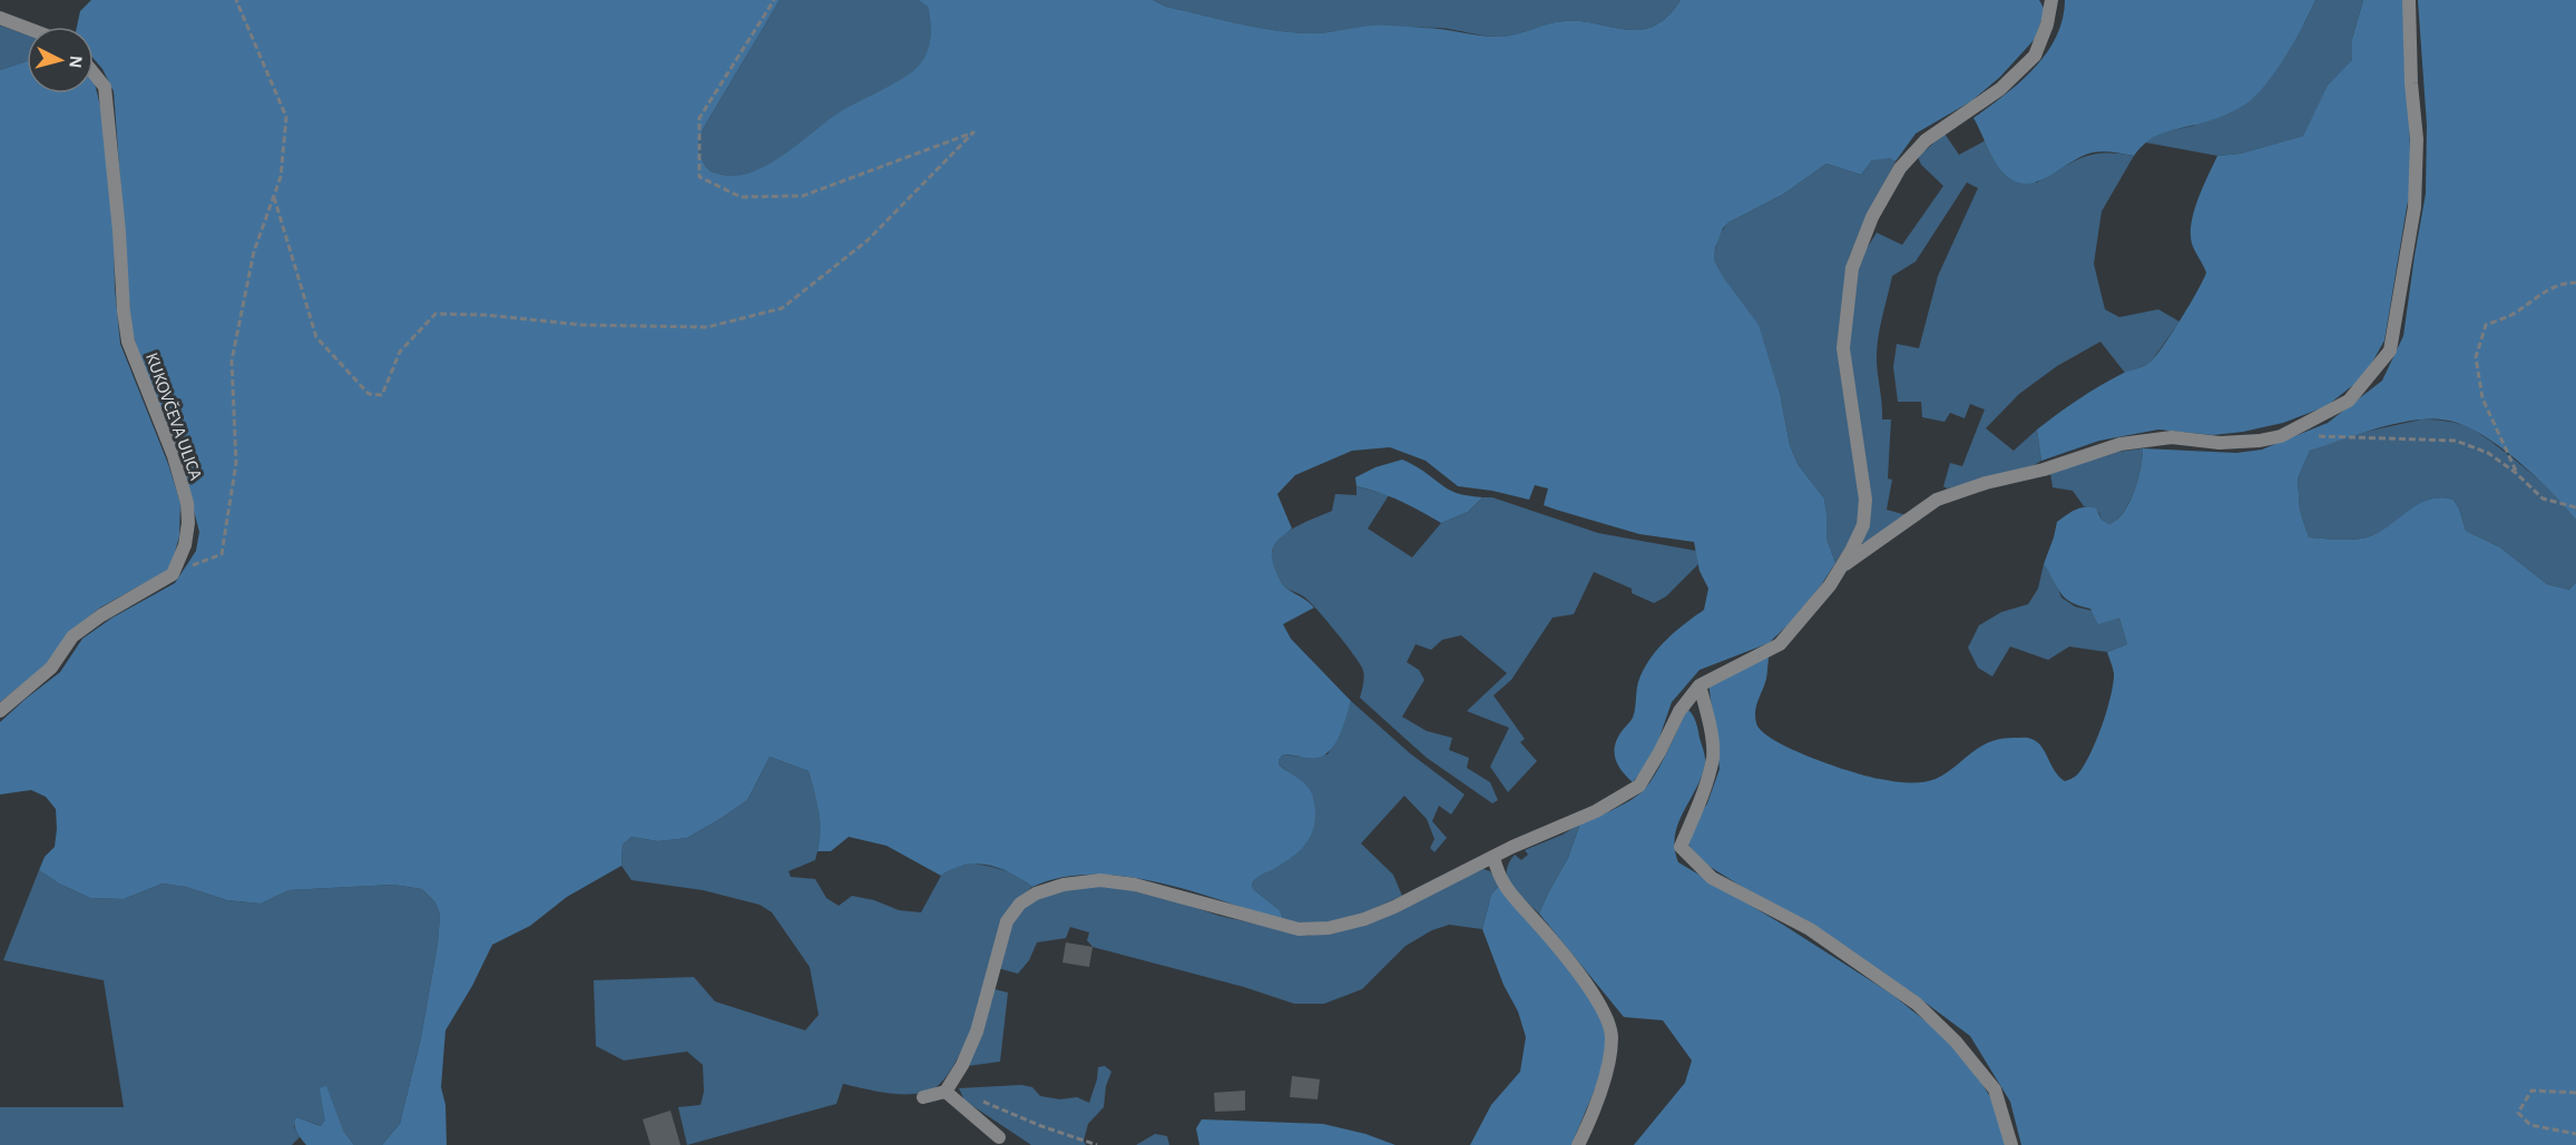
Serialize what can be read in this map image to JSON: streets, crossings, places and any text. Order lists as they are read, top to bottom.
{
  "streets": {
    "street": ["KUKOVČEVA ULICA"]
  },
  "north": "right"
}
